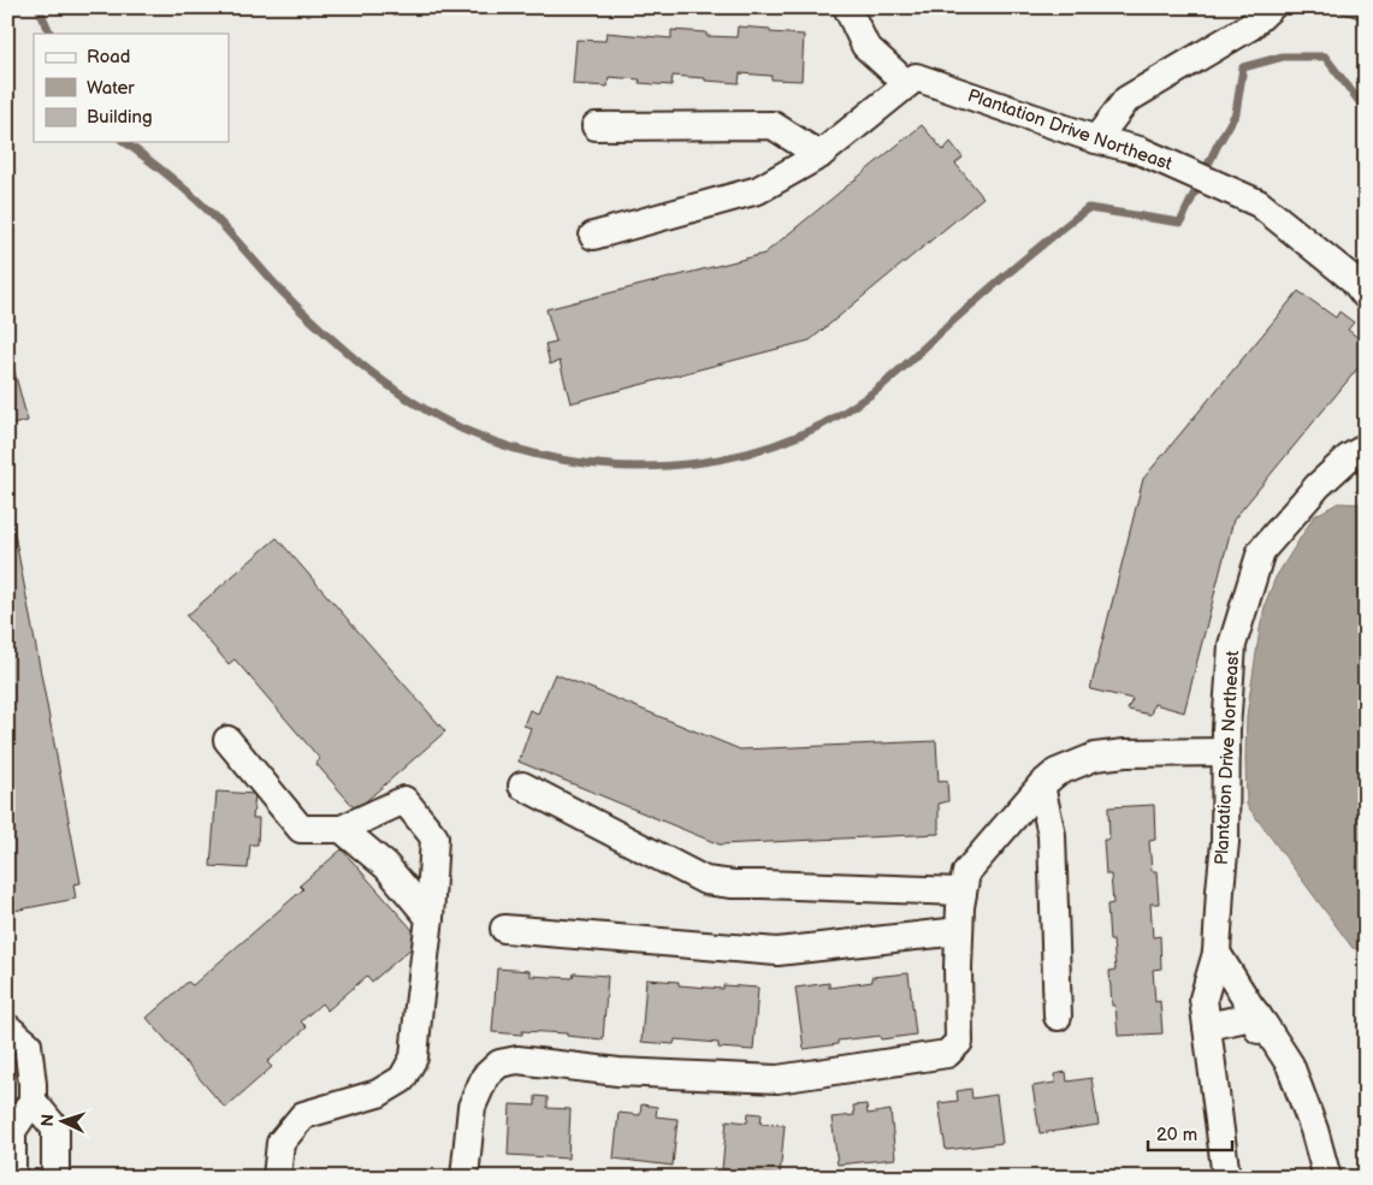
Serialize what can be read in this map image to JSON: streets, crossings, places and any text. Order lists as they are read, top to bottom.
{
  "streets": {
    "street": ["Plantation Drive Northeast"]
  },
  "legend": ["Road", "Water", "Building"],
  "scale_bar": "20 m",
  "north": "left"
}
